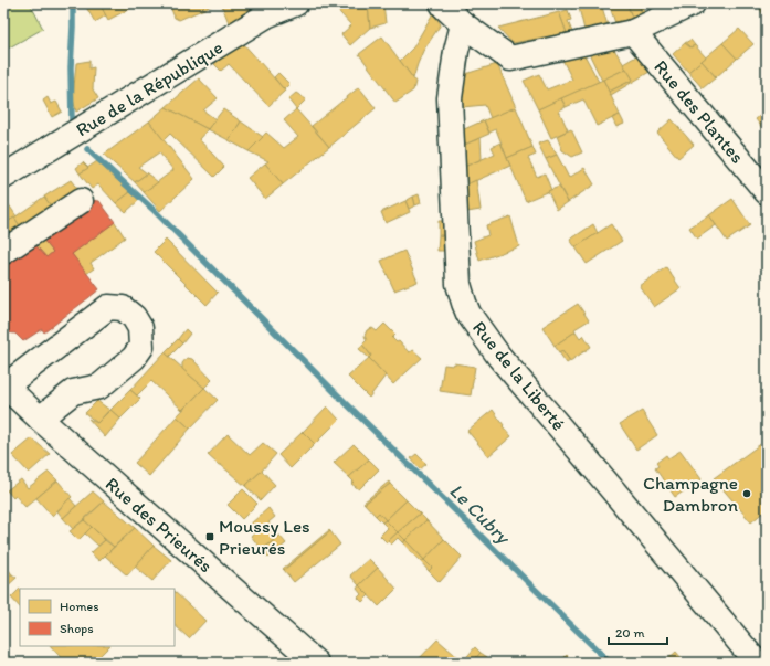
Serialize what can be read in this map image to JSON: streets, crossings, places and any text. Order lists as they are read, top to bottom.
{
  "streets": {
    "street": [
      "Rue de la République",
      "Rue des Plantes",
      "Rue de la Liberté",
      "Rue des Prieurés"
    ]
  },
  "water": ["Le Cubry"],
  "places": {
    "other": ["Champagne Dambron"],
    "transit": ["Moussy Les Prieurés"]
  },
  "legend": ["Homes", "Shops"],
  "scale_bar": "20 m"
}
